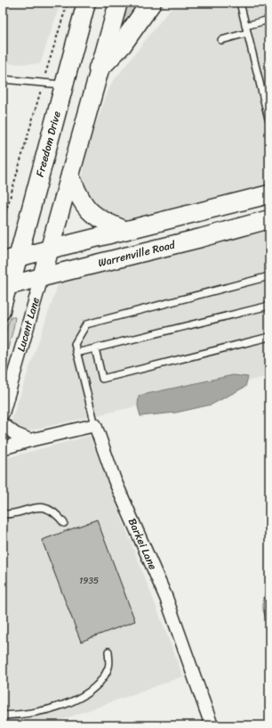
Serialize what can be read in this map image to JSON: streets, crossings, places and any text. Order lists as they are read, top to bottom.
{
  "streets": {
    "main road": ["Freedom Drive", "Warrenville Road"],
    "street": ["Lucent Lane", "Barkei Lane"]
  },
  "crossings": [
    ["Freedom Drive", "Warrenville Road"],
    ["Warrenville Road", "Lucent Lane"]
  ],
  "house_numbers": ["1935"]
}
